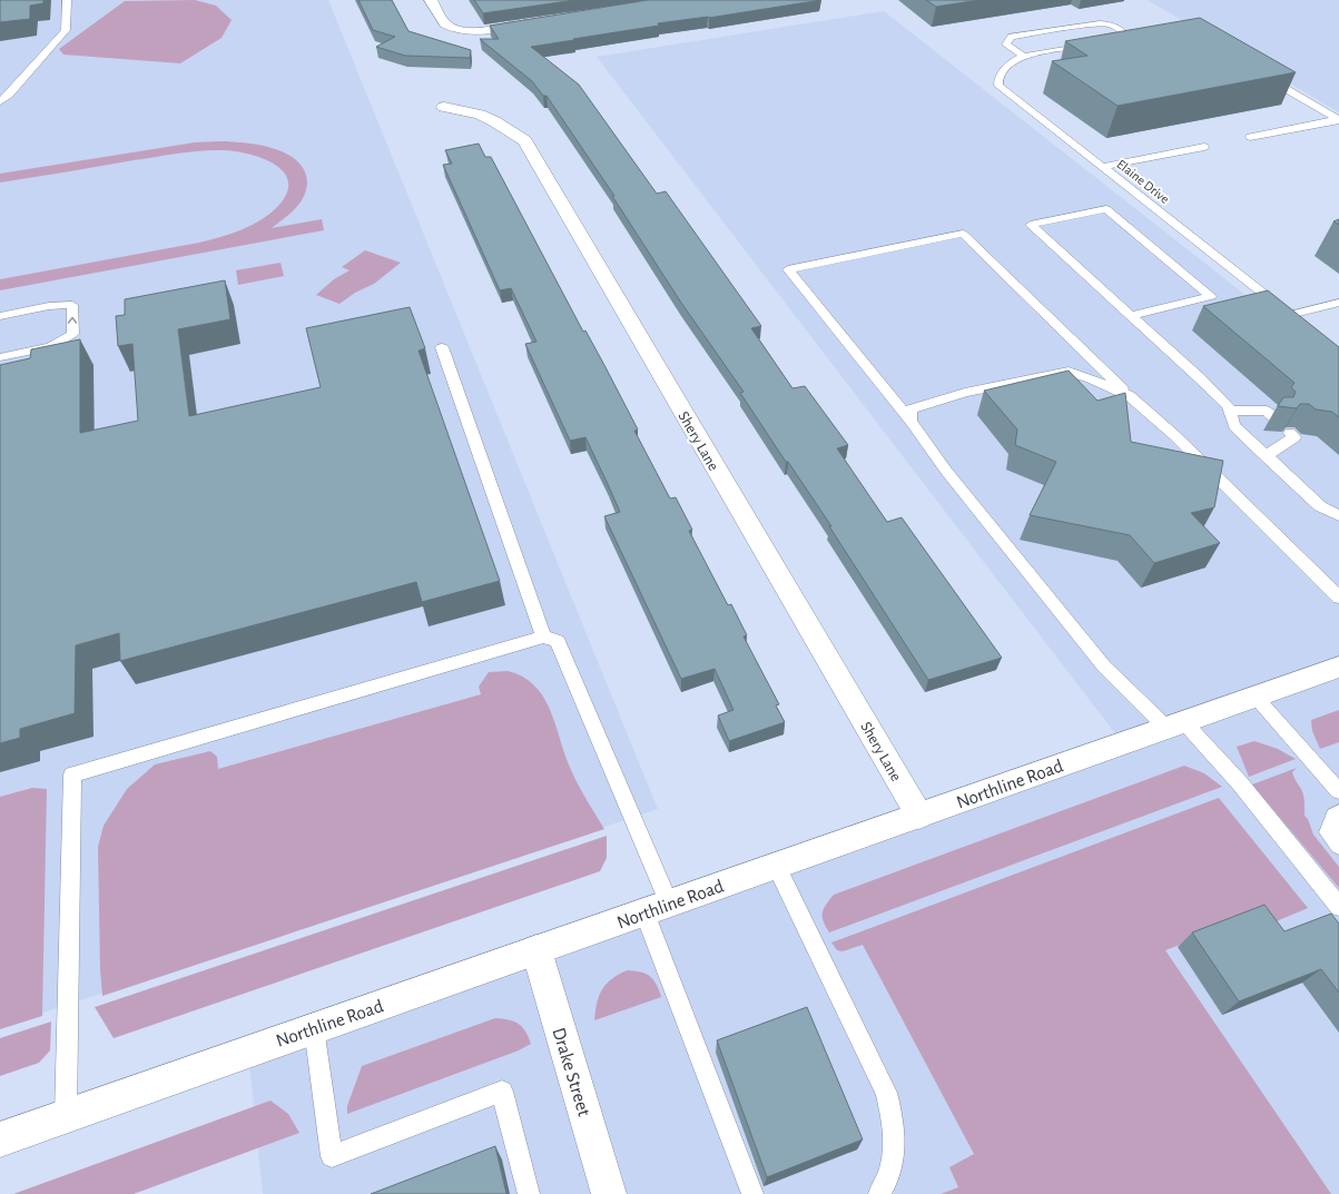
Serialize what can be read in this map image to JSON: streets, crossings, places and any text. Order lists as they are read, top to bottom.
{
  "streets": {
    "street": ["Shery Lane", "Northline Road", "Drake Street"],
    "lane": ["Elaine Drive"]
  },
  "crossings": [
    ["Shery Lane", "Northline Road"],
    ["Northline Road", "Drake Street"]
  ]
}
